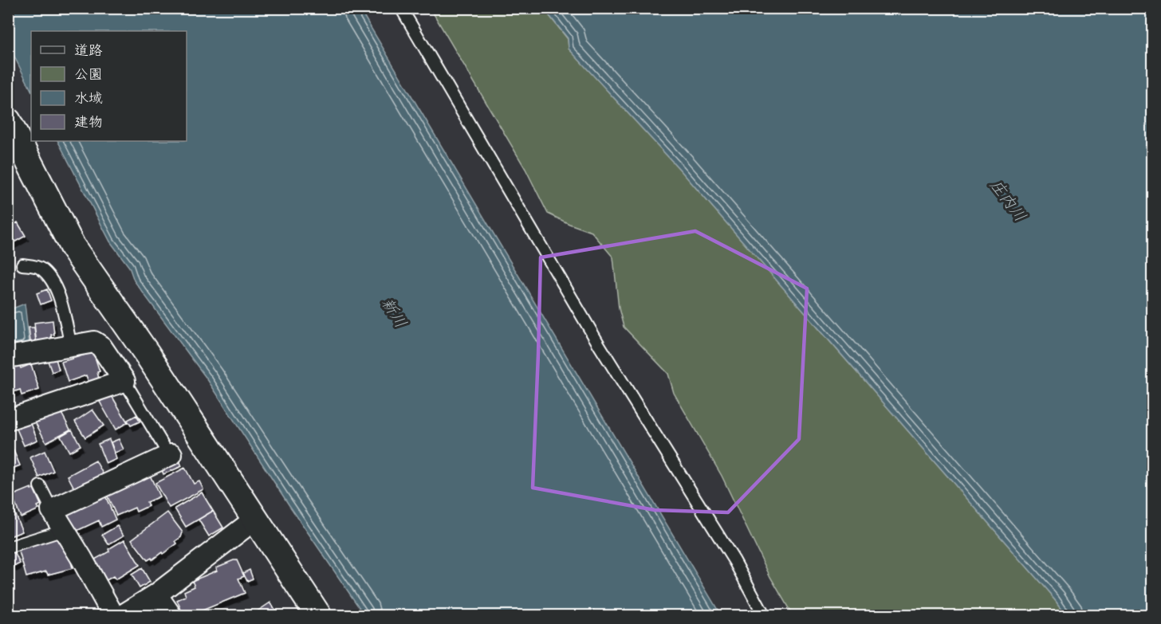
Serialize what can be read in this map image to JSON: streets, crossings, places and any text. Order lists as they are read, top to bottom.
{
  "water": ["庄内川", "新川"],
  "legend": [
    "道路",
    "公園",
    "水域",
    "建物"
  ]
}
